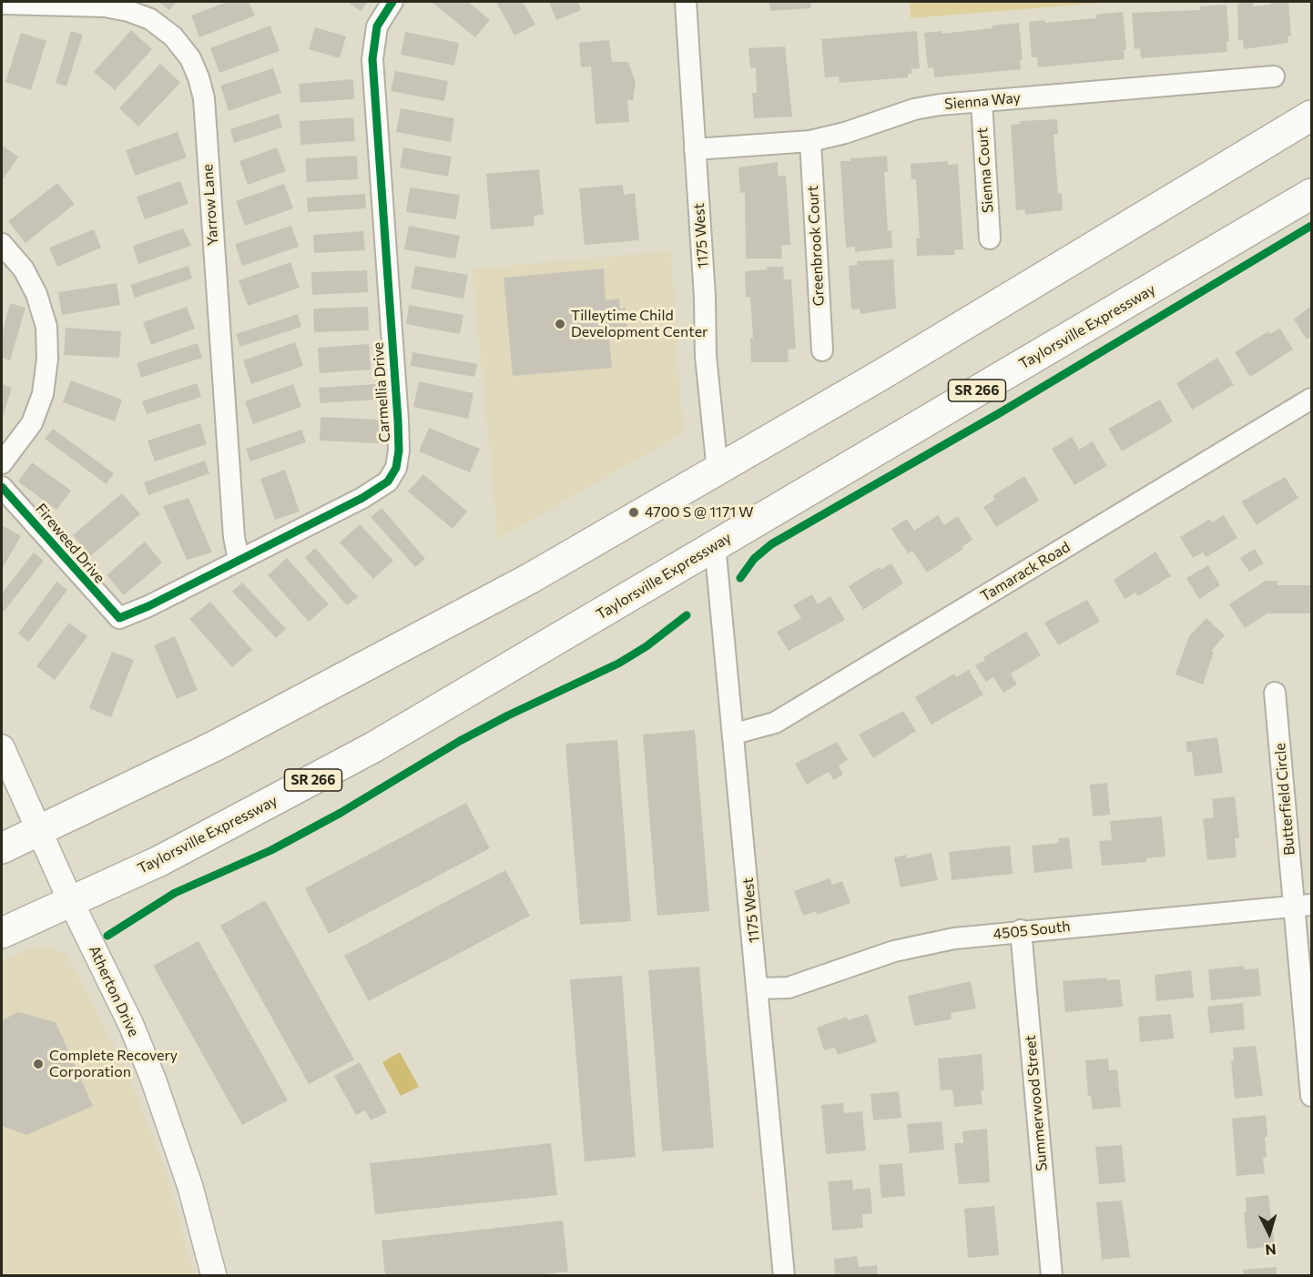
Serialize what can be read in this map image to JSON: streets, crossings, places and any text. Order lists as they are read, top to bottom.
{
  "streets": {
    "main road": ["Taylorsville Expressway", "SR 266"],
    "street": [
      "Sienna Way",
      "Sienna Court",
      "Yarrow Lane",
      "1175 West",
      "Greenbrook Court",
      "Carmellia Drive",
      "Fireweed Drive",
      "Tamarack Road",
      "Butterfield Circle",
      "4505 South",
      "Atherton Drive",
      "Summerwood Street"
    ]
  },
  "crossings": [
    ["Sienna Way", "Sienna Court"],
    ["Sienna Way", "1175 West"],
    ["Sienna Way", "Greenbrook Court"],
    ["Yarrow Lane", "Carmellia Drive"],
    ["1175 West", "Taylorsville Expressway"],
    ["1175 West", "Tamarack Road"],
    ["1175 West", "4505 South"],
    ["Taylorsville Expressway", "Atherton Drive"],
    ["Carmellia Drive", "Fireweed Drive"],
    ["Butterfield Circle", "4505 South"],
    ["4505 South", "Summerwood Street"]
  ],
  "places": ["Tilleytime Child Development Center", "4700 S @ 1171 W", "Complete Recovery Corporation"],
  "north": "bottom"
}
